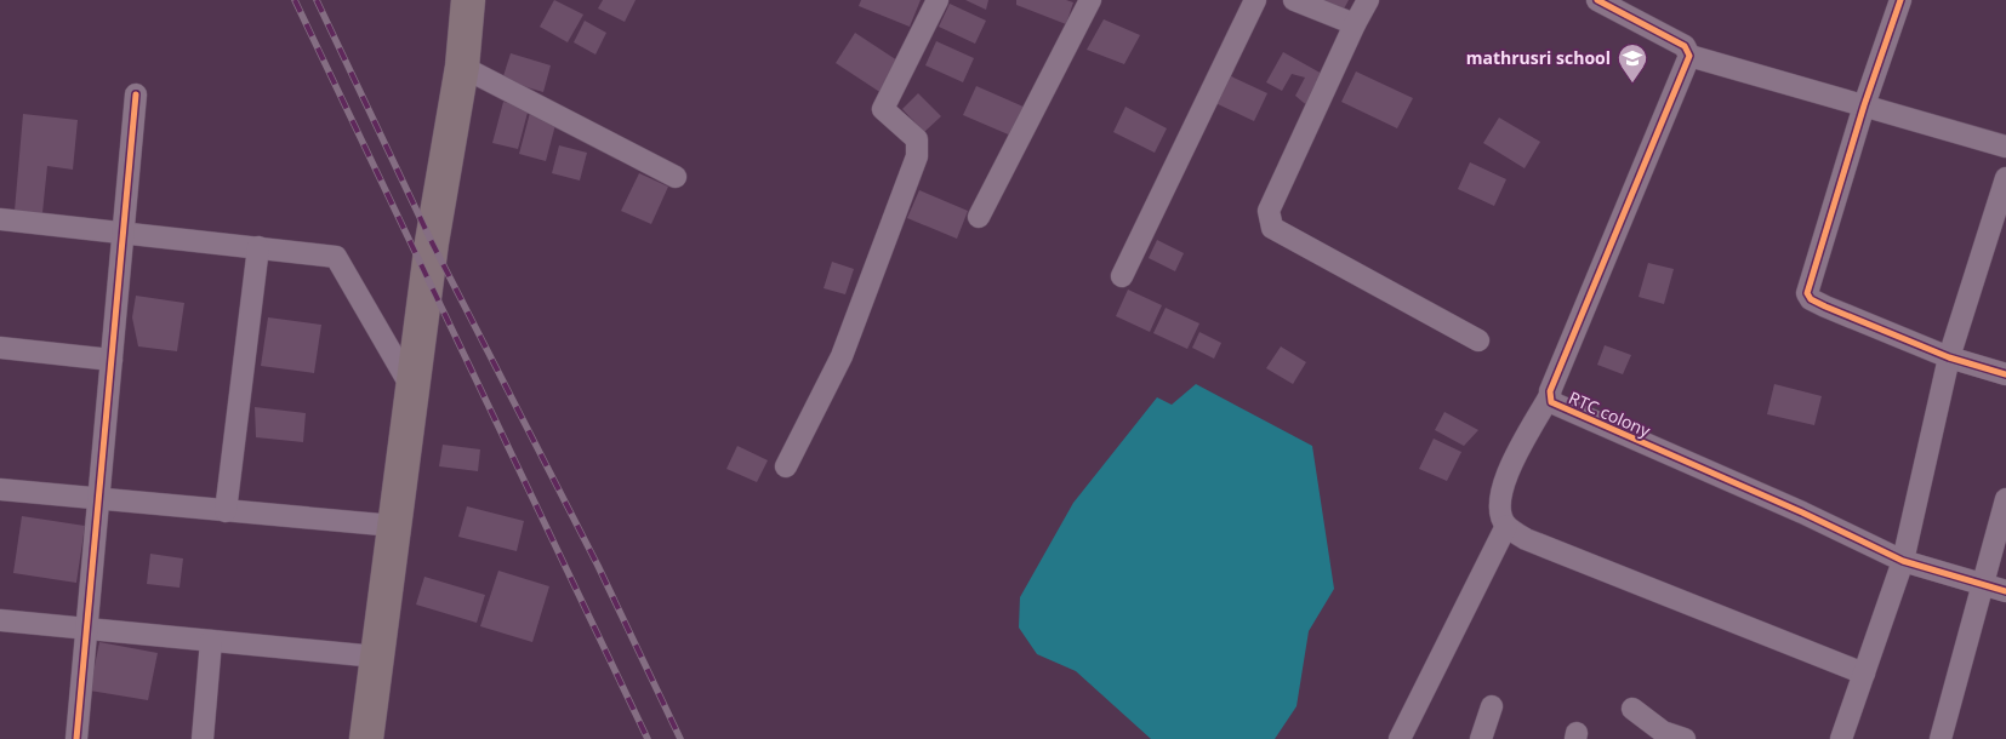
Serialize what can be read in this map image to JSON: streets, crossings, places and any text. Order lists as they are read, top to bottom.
{
  "streets": {
    "street": ["RTC colony"]
  },
  "places": {
    "school or university": ["mathrusri school"]
  }
}
